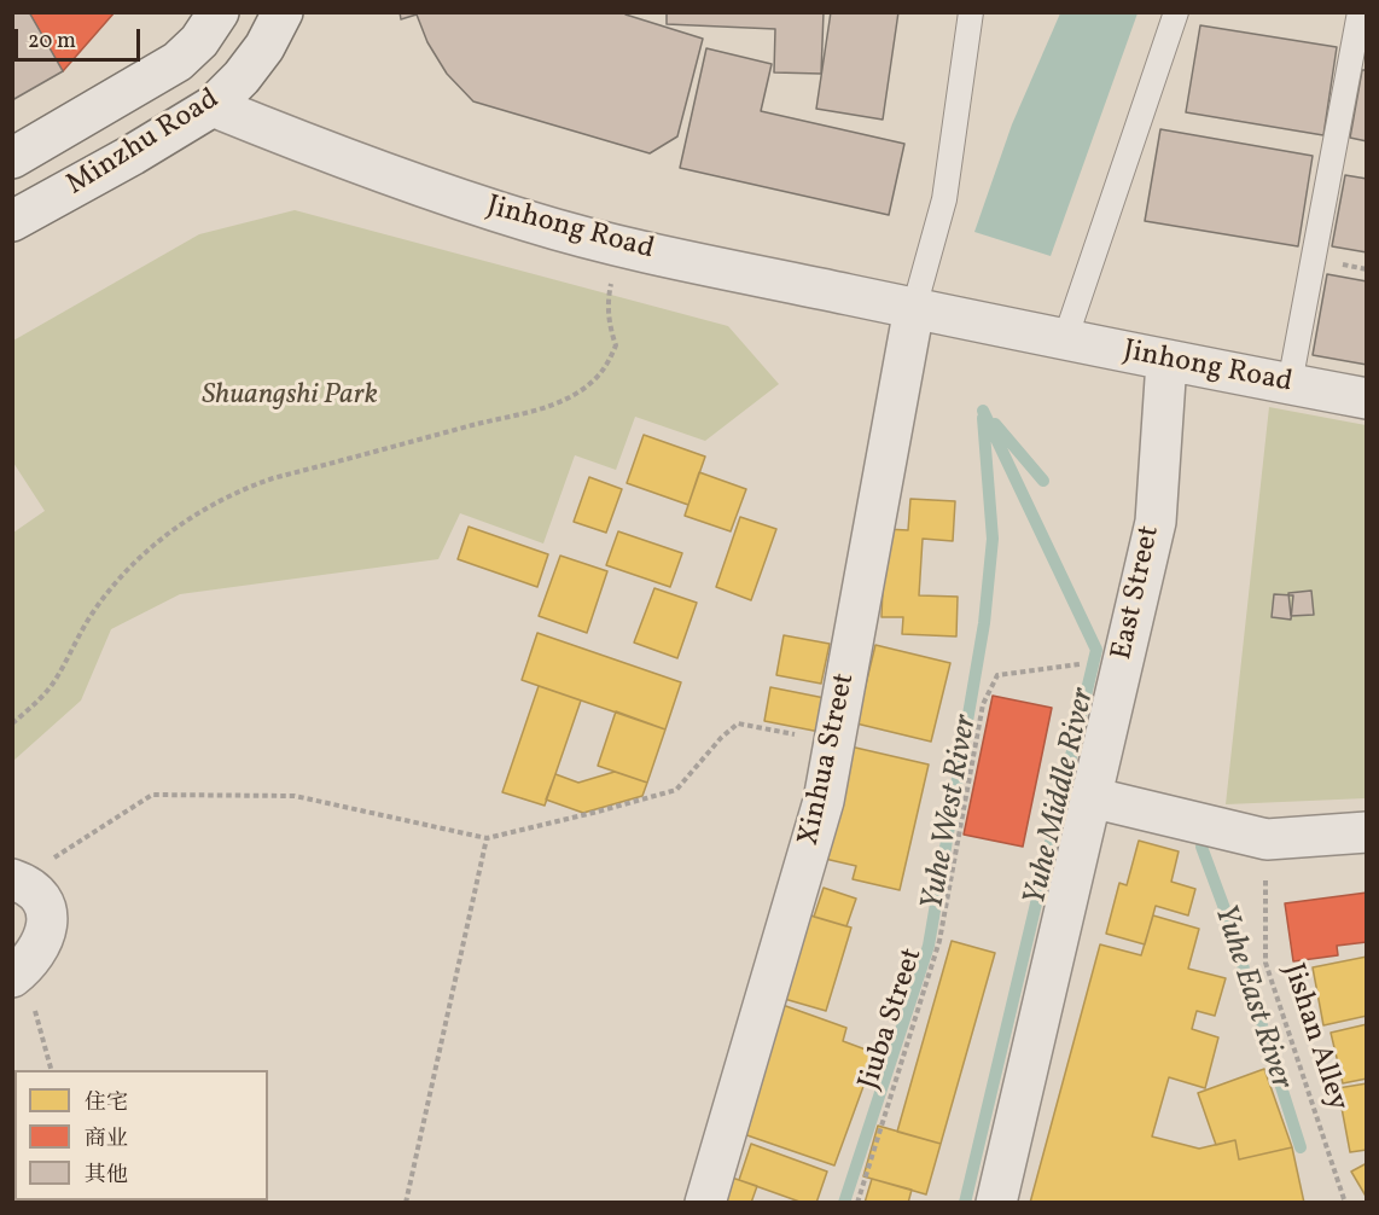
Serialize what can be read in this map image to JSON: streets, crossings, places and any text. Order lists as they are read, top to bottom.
{
  "streets": {
    "street": [
      "Minzhu Road",
      "Jinhong Road",
      "East Street",
      "Xinhua Street"
    ],
    "path": ["Jiuba Street", "Jishan Alley"]
  },
  "crossings": [
    ["Minzhu Road", "Jinhong Road"],
    ["Jinhong Road", "East Street"],
    ["Jinhong Road", "Xinhua Street"],
    ["East Street", "Jiuba Street"]
  ],
  "water": ["Yuhe Middle River", "Yuhe West River", "Yuhe East River"],
  "parks": ["Shuangshi Park"],
  "legend": ["住宅", "商业", "其他"],
  "scale_bar": "20 m"
}
